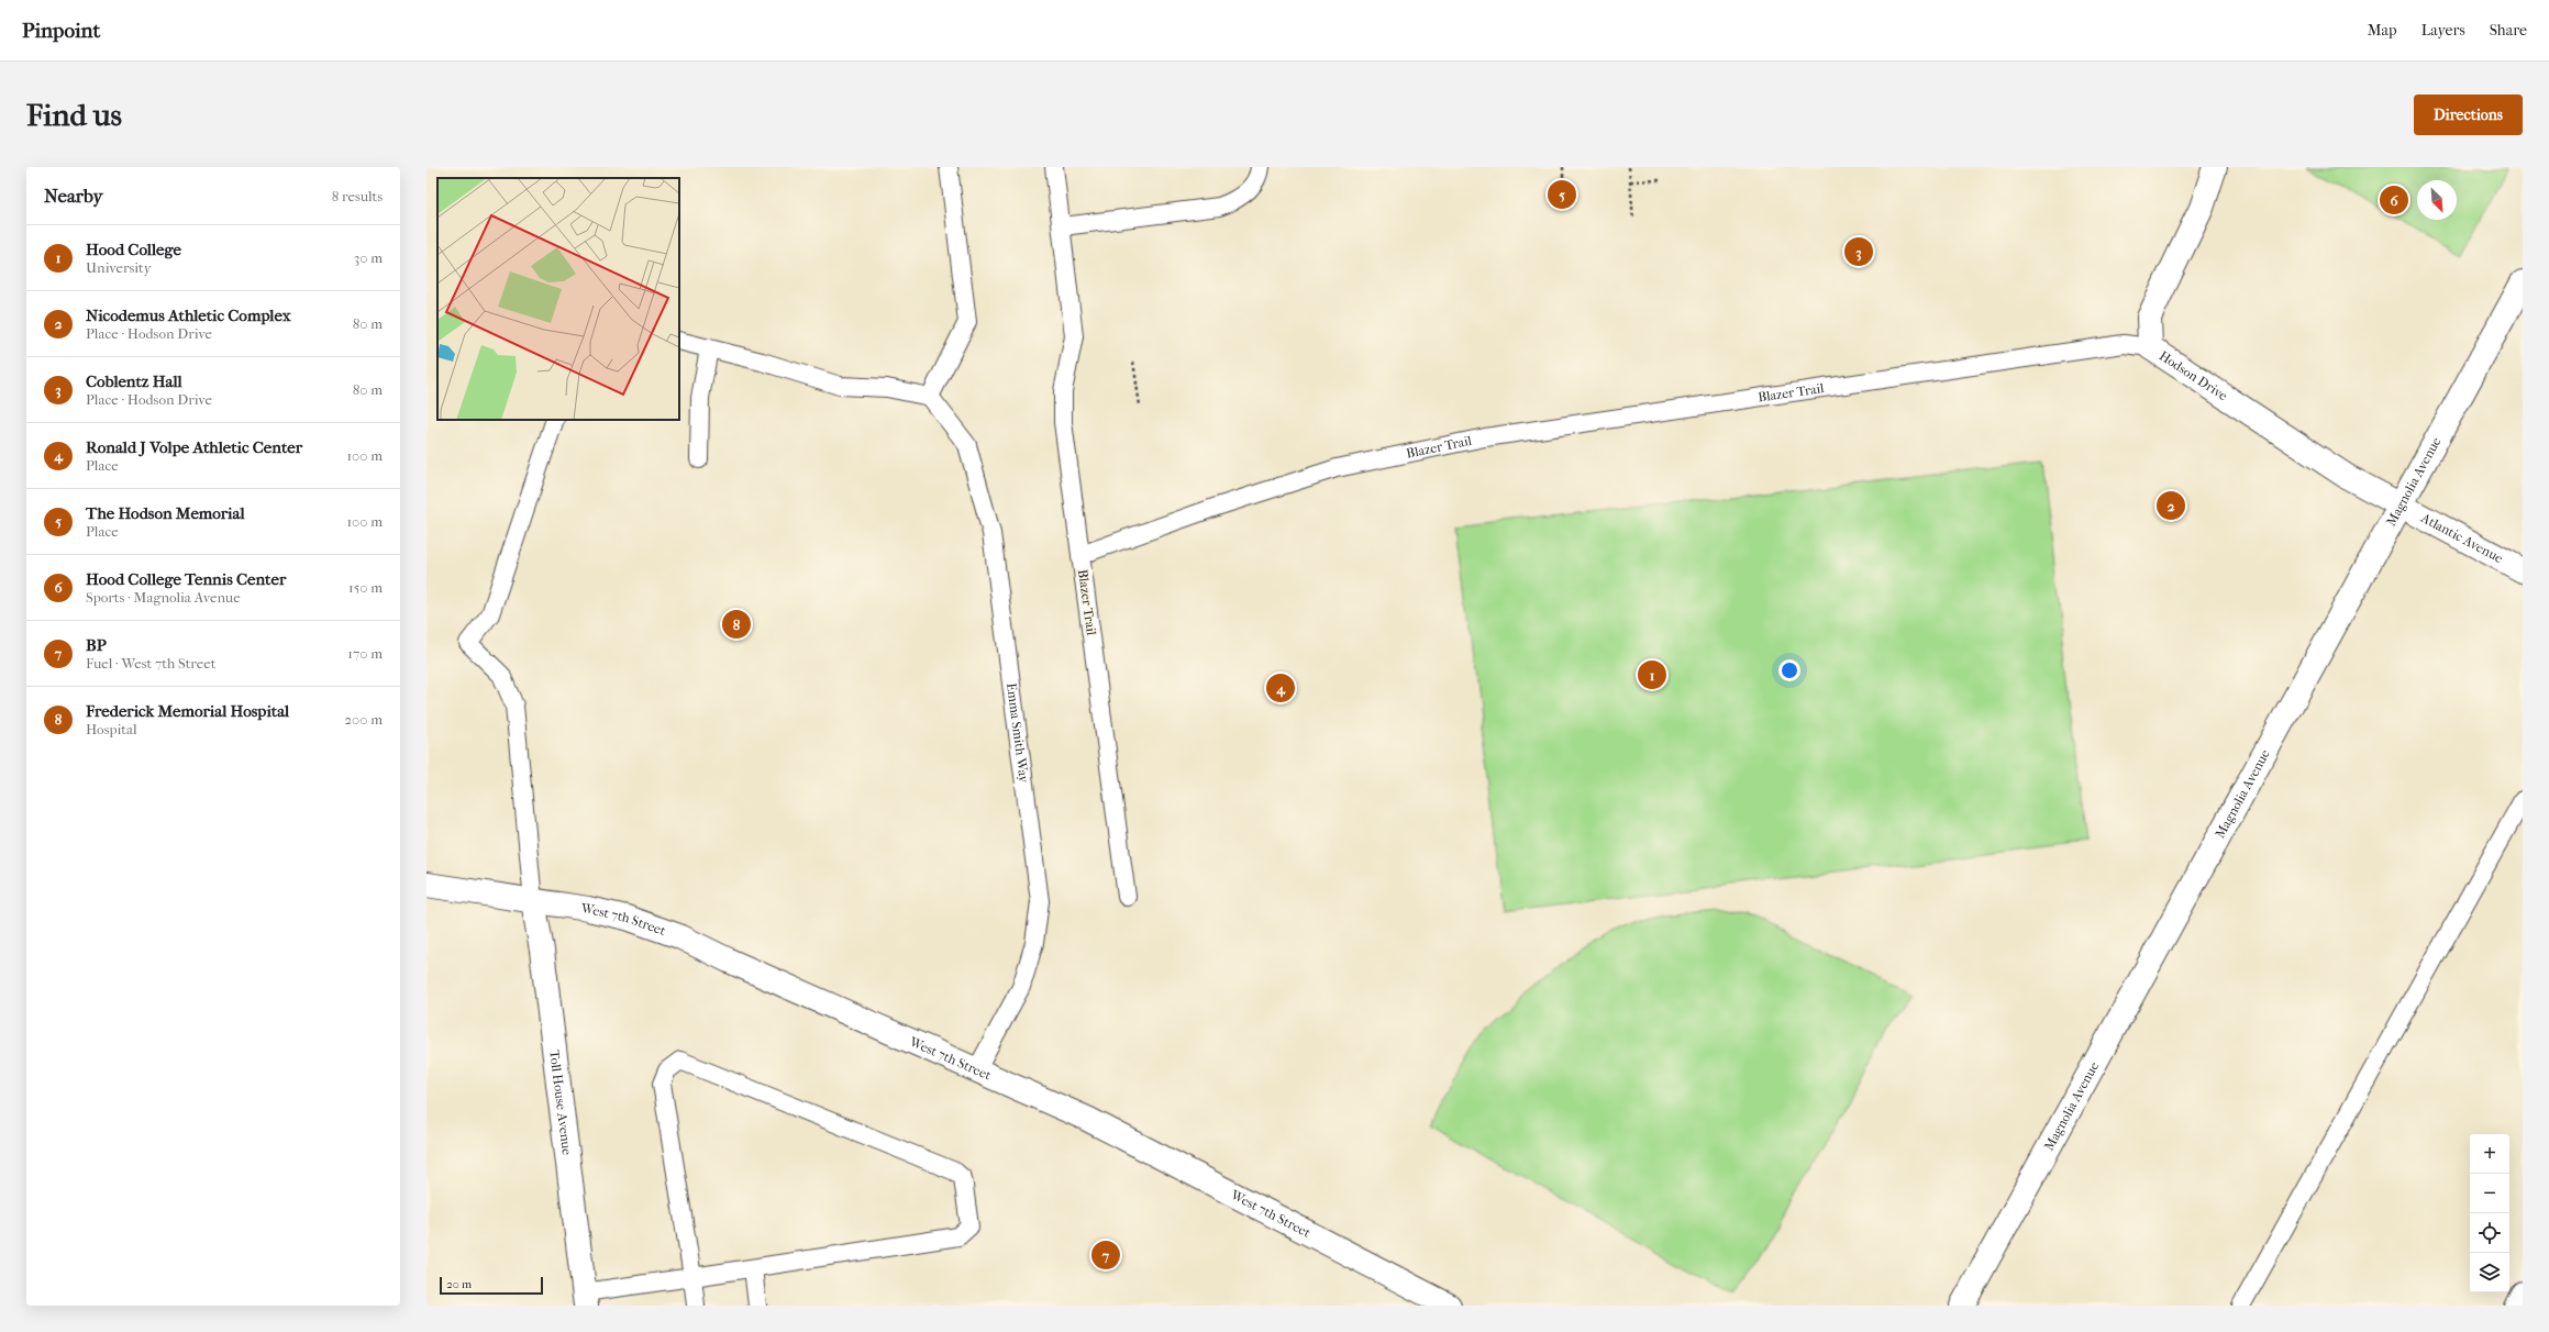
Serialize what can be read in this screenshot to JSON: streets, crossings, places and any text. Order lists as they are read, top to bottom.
{
  "streets": {
    "street": [
      "Hodson Drive",
      "Magnolia Avenue",
      "Atlantic Avenue",
      "West 7th Street",
      "Toll House Avenue"
    ],
    "lane": ["Blazer Trail", "Emma Smith Way"]
  },
  "crossings": [
    ["Hodson Drive", "Blazer Trail"],
    ["Hodson Drive", "Magnolia Avenue"],
    ["Hodson Drive", "Atlantic Avenue"],
    ["Magnolia Avenue", "Atlantic Avenue"],
    ["Emma Smith Way", "West 7th Street"],
    ["West 7th Street", "Toll House Avenue"]
  ],
  "scale_bar": "20 m",
  "north": "bottom right",
  "page": {
    "header": "Pinpoint",
    "nav": ["Map", "Layers", "Share"],
    "buttons": "Directions",
    "title": "Find us",
    "heading": ["Nearby", "8 results"],
    "pins": [
      "5",
      "6",
      "3",
      "2",
      "8",
      "1",
      "4",
      "7"
    ],
    "list": [
      {
        "mark": "1",
        "name": "Hood College",
        "note": "University",
        "value": "30 m"
      },
      {
        "mark": "2",
        "name": "Nicodemus Athletic Complex",
        "note": "Place · Hodson Drive",
        "value": "80 m"
      },
      {
        "mark": "3",
        "name": "Coblentz Hall",
        "note": "Place · Hodson Drive",
        "value": "80 m"
      },
      {
        "mark": "4",
        "name": "Ronald J Volpe Athletic Center",
        "note": "Place",
        "value": "100 m"
      },
      {
        "mark": "5",
        "name": "The Hodson Memorial",
        "note": "Place",
        "value": "100 m"
      },
      {
        "mark": "6",
        "name": "Hood College Tennis Center",
        "note": "Sports · Magnolia Avenue",
        "value": "150 m"
      },
      {
        "mark": "7",
        "name": "BP",
        "note": "Fuel · West 7th Street",
        "value": "170 m"
      },
      {
        "mark": "8",
        "name": "Frederick Memorial Hospital",
        "note": "Hospital",
        "value": "200 m"
      }
    ],
    "map_buttons": ["+", "−"],
    "scale": "20 m"
  }
}
